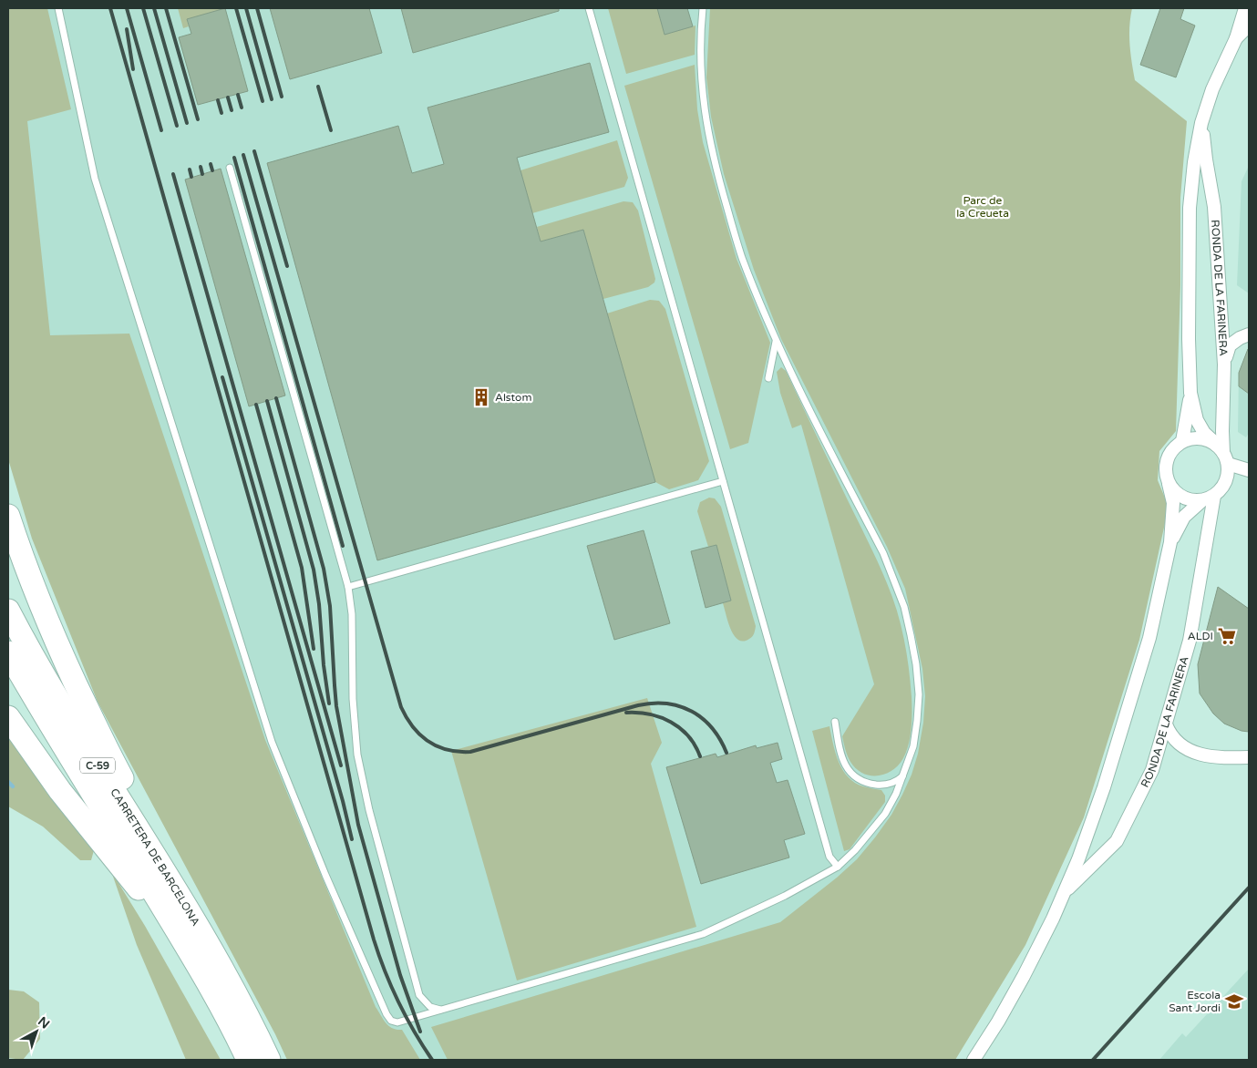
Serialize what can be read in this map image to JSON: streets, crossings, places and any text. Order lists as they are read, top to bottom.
{
  "streets": {
    "highway": ["C-59", "CARRETERA DE BARCELONA"],
    "street": ["RONDA DE LA FARINERA"]
  },
  "parks": ["Parc de la Creueta"],
  "places": {
    "building": ["Alstom"],
    "supermarket": ["ALDI"],
    "school or university": ["Escola Sant Jordi"]
  },
  "north": "top right"
}
